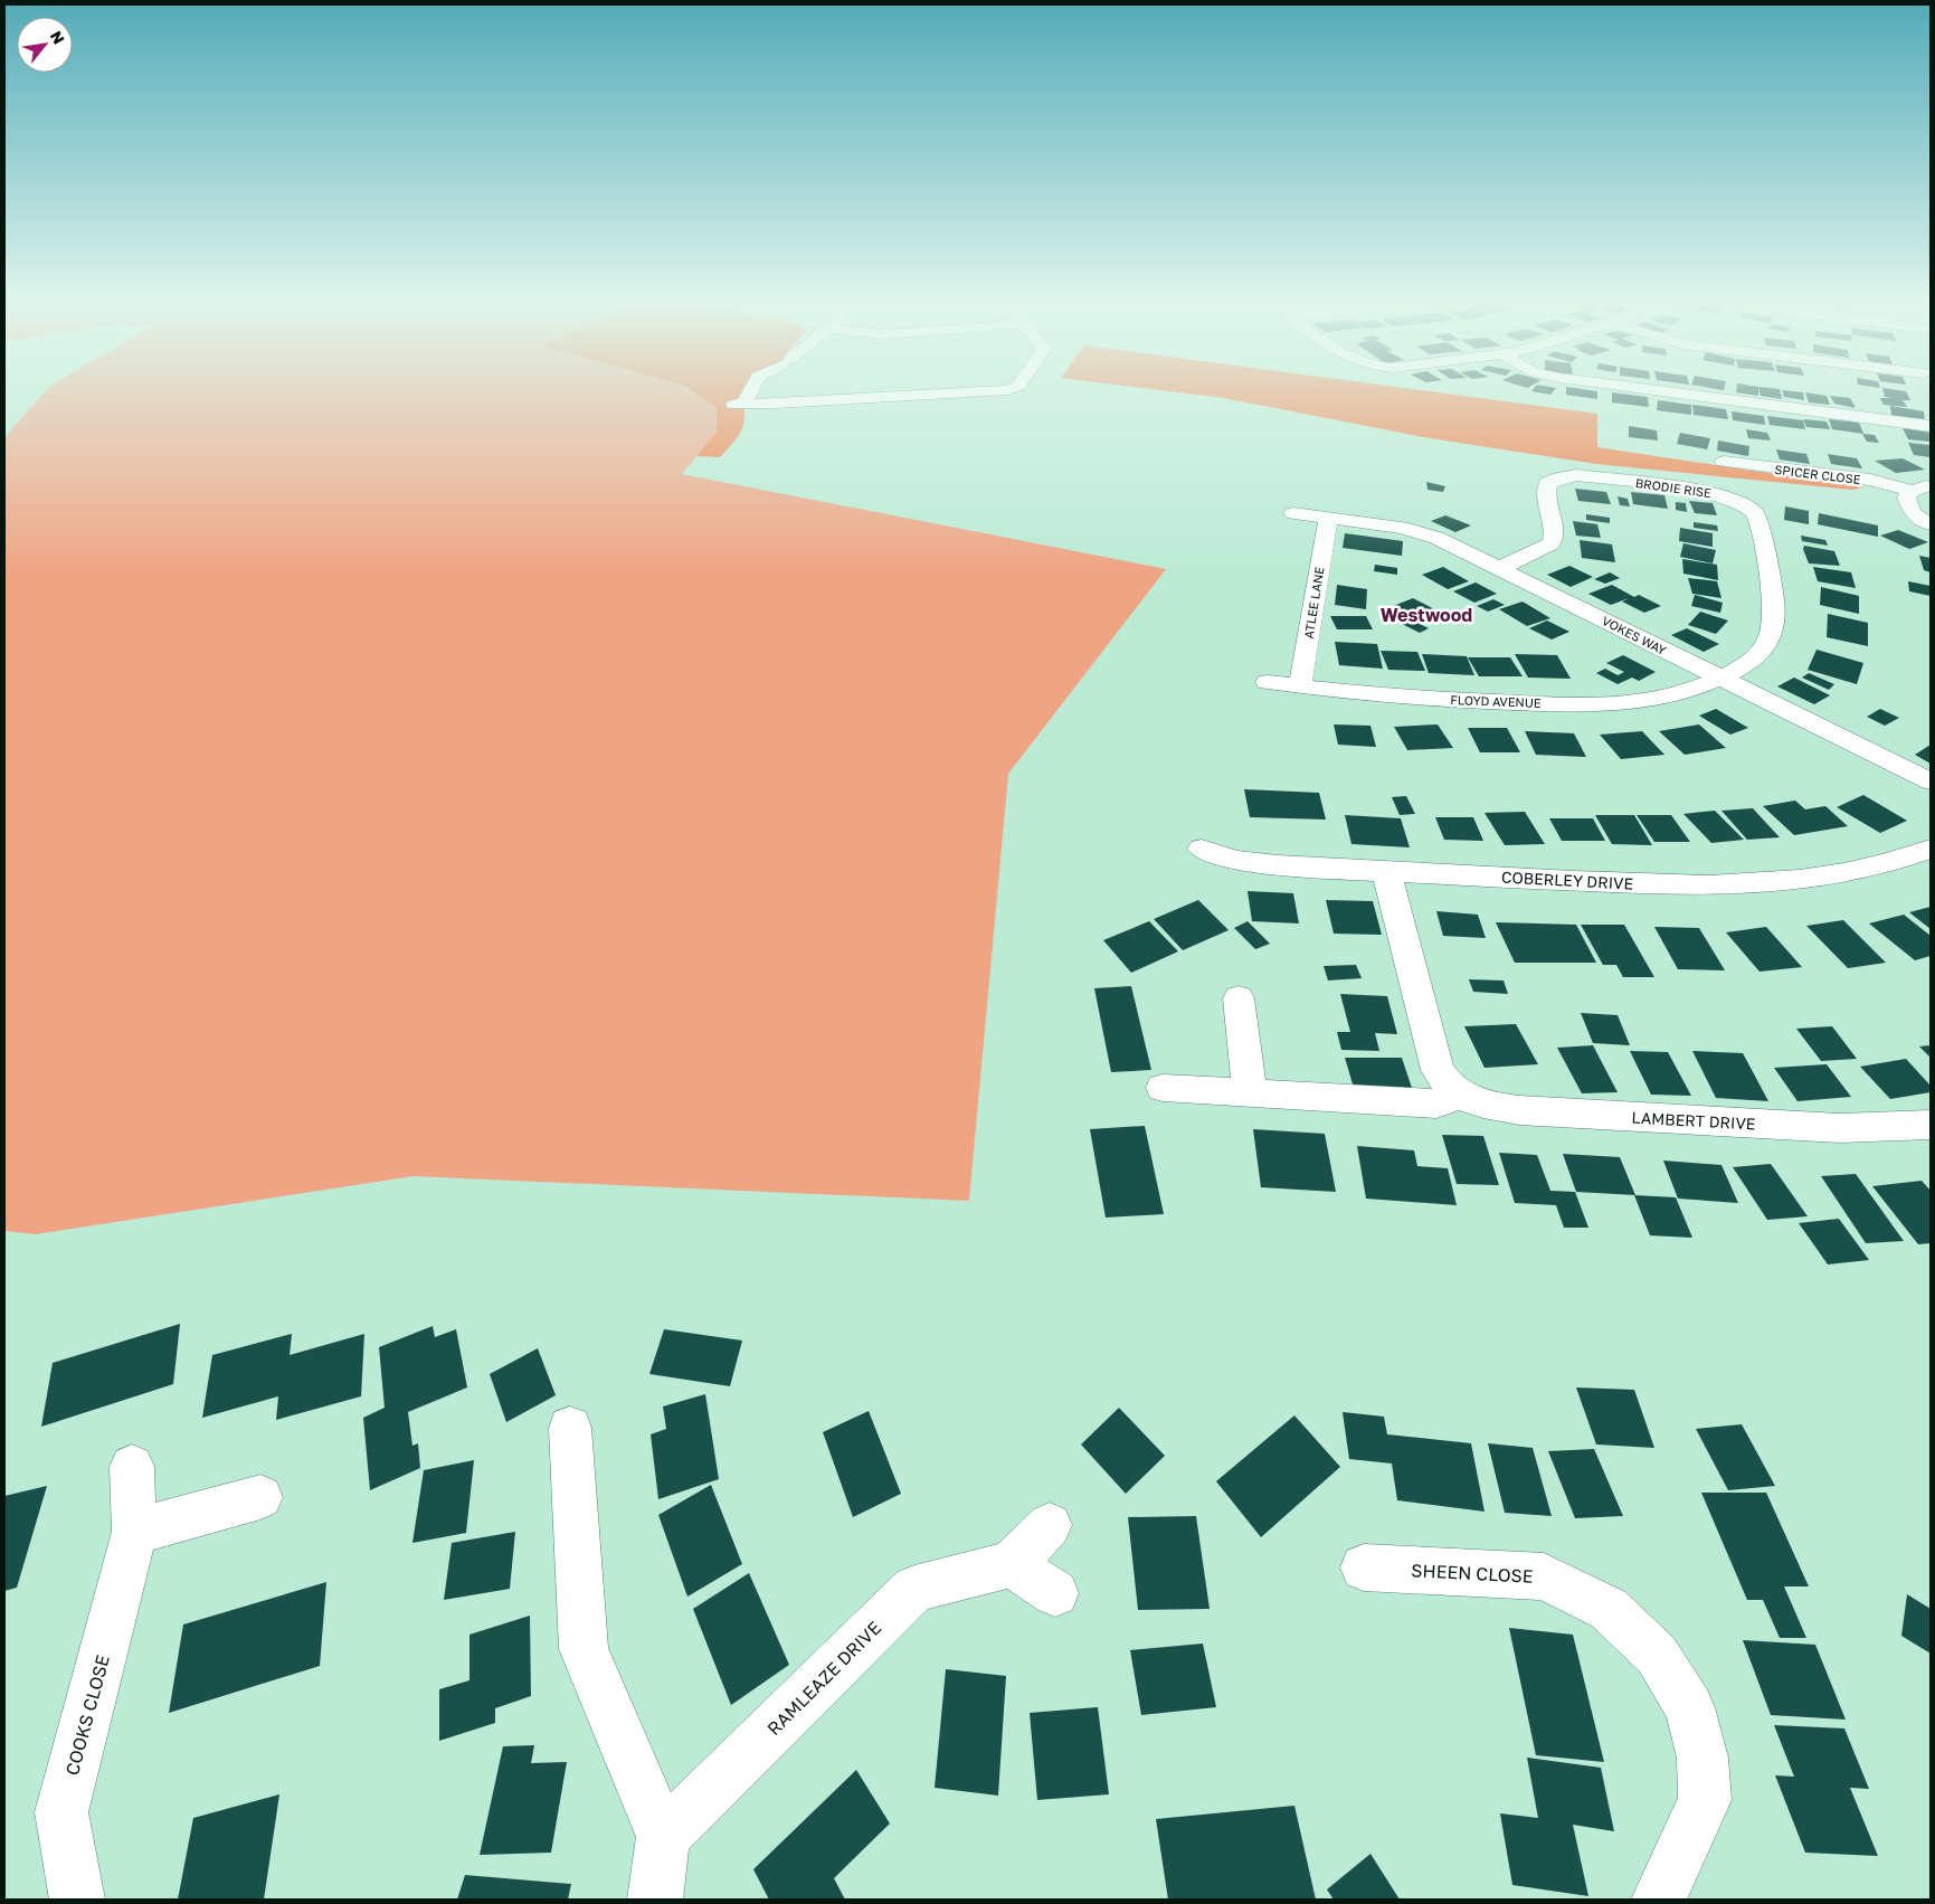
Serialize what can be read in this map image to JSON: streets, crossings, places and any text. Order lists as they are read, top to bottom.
{
  "streets": {
    "street": [
      "SPICER CLOSE",
      "BRODIE RISE",
      "ATLEE LANE",
      "VOKES WAY",
      "FLOYD AVENUE",
      "COBERLEY DRIVE",
      "LAMBERT DRIVE",
      "SHEEN CLOSE",
      "RAMLEAZE DRIVE",
      "COOKS CLOSE"
    ]
  },
  "crossings": [
    ["BRODIE RISE", "VOKES WAY"],
    ["BRODIE RISE", "FLOYD AVENUE"],
    ["ATLEE LANE", "VOKES WAY"],
    ["ATLEE LANE", "FLOYD AVENUE"],
    ["VOKES WAY", "FLOYD AVENUE"],
    ["COBERLEY DRIVE", "LAMBERT DRIVE"]
  ],
  "districts": ["Westwood"],
  "north": "top right"
}
